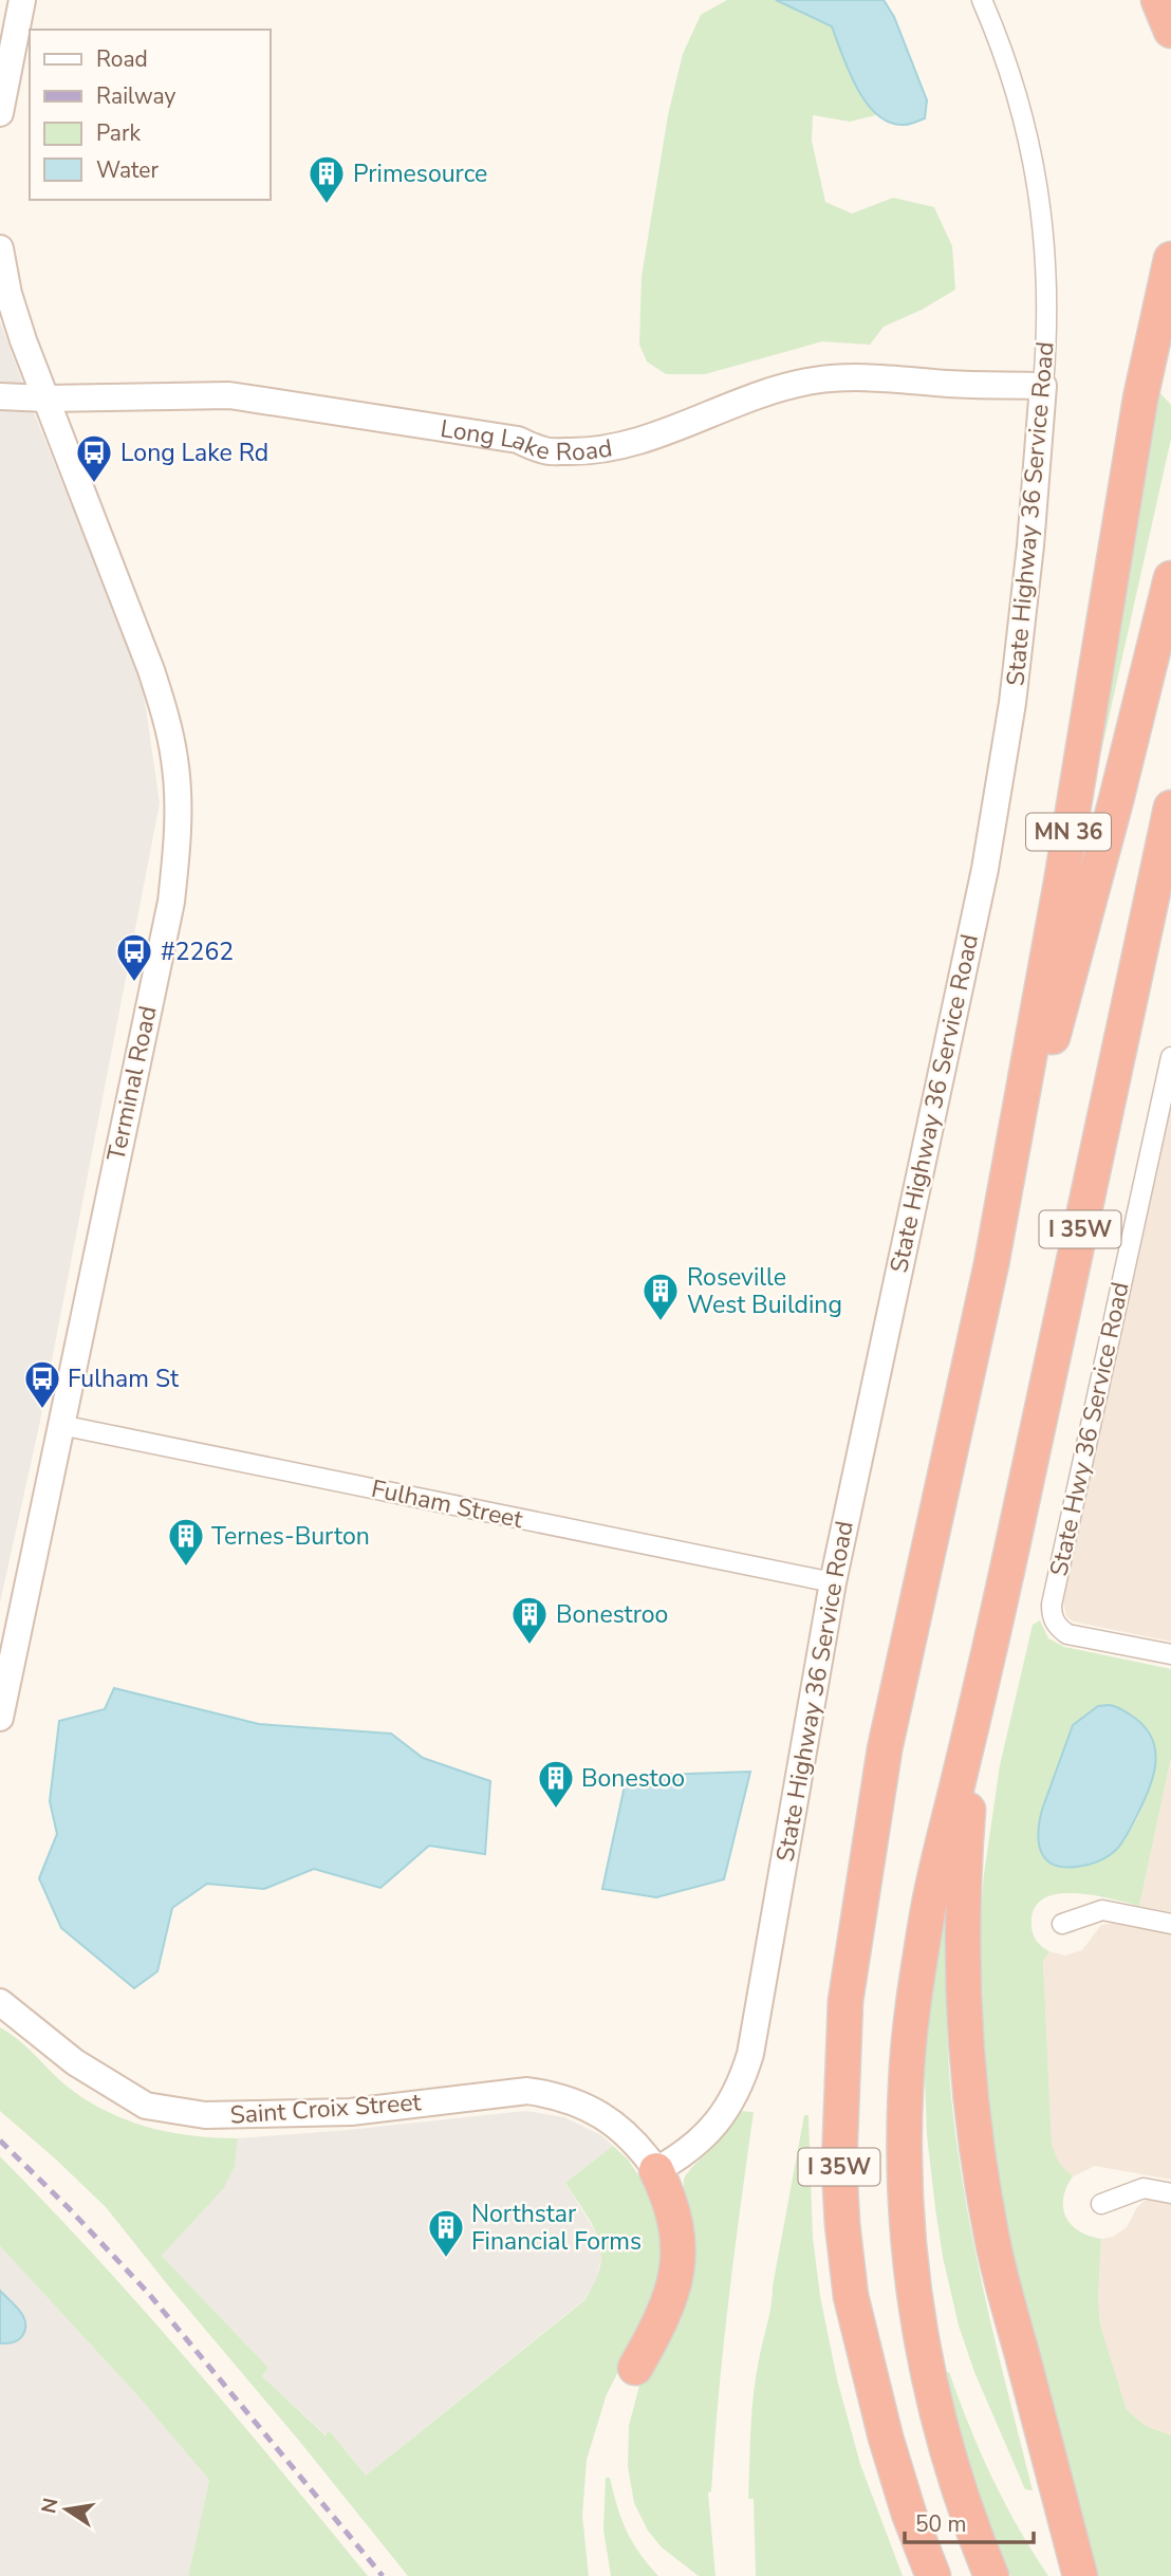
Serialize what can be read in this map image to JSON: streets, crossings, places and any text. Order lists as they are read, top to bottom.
{
  "streets": {
    "highway": ["MN 36", "I 35W"],
    "street": [
      "Long Lake Road",
      "State Highway 36 Service Road",
      "Terminal Road",
      "State Hwy 36 Service Road",
      "Fulham Street",
      "Saint Croix Street"
    ]
  },
  "crossings": [
    ["Long Lake Road", "State Highway 36 Service Road"],
    ["Long Lake Road", "Terminal Road"],
    ["State Highway 36 Service Road", "Fulham Street"],
    ["State Highway 36 Service Road", "Saint Croix Street"],
    ["MN 36", "I 35W"],
    ["Terminal Road", "Fulham Street"]
  ],
  "places": {
    "building": [
      "Primesource",
      "Roseville West Building",
      "Ternes-Burton",
      "Bonestroo",
      "Bonestoo",
      "Northstar Financial Forms"
    ],
    "bus stop": ["Long Lake Rd", "#2262", "Fulham St"]
  },
  "legend": [
    "Road",
    "Railway",
    "Park",
    "Water"
  ],
  "scale_bar": "50 m",
  "north": "left"
}
